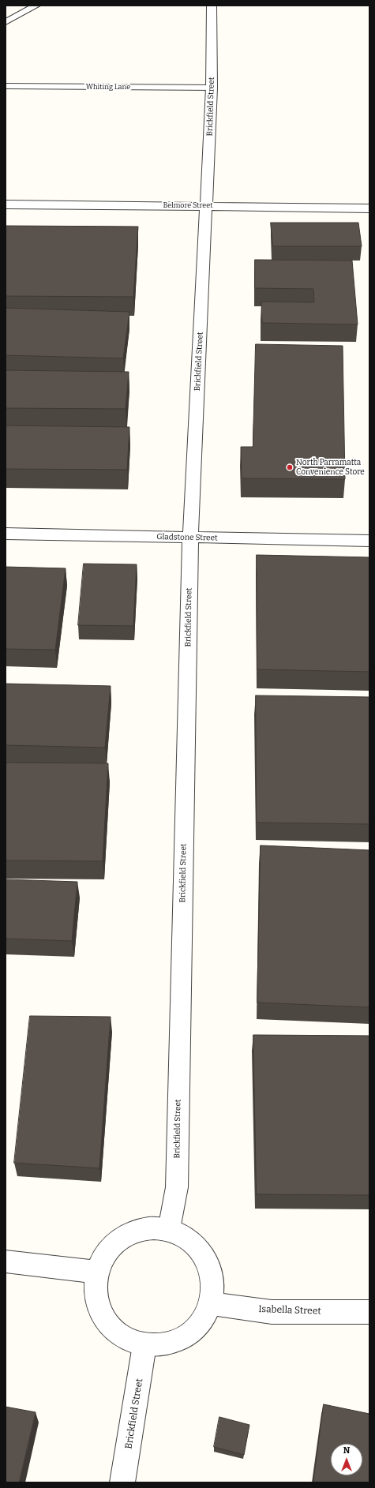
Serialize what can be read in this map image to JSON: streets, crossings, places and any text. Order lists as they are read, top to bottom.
{
  "streets": {
    "street": [
      "Brickfield Street",
      "Belmore Street",
      "Gladstone Street",
      "Isabella Street"
    ],
    "lane": ["Whiting Lane"]
  },
  "crossings": [
    ["Whiting Lane", "Brickfield Street"],
    ["Brickfield Street", "Belmore Street"],
    ["Brickfield Street", "Gladstone Street"]
  ],
  "places": ["North Parramatta Convenience Store"],
  "north": "top"
}
